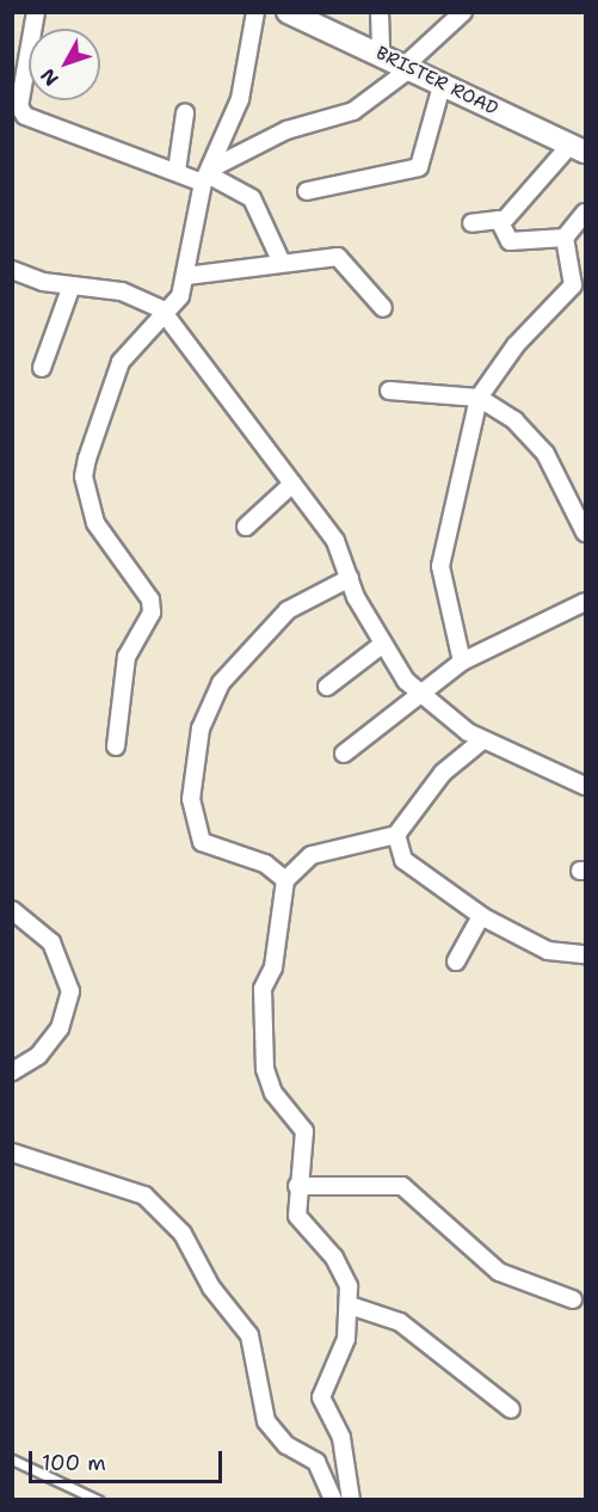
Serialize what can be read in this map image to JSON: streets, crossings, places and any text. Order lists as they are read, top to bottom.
{
  "streets": {
    "street": ["BRISTER ROAD"]
  },
  "scale_bar": "100 m",
  "north": "bottom left"
}
